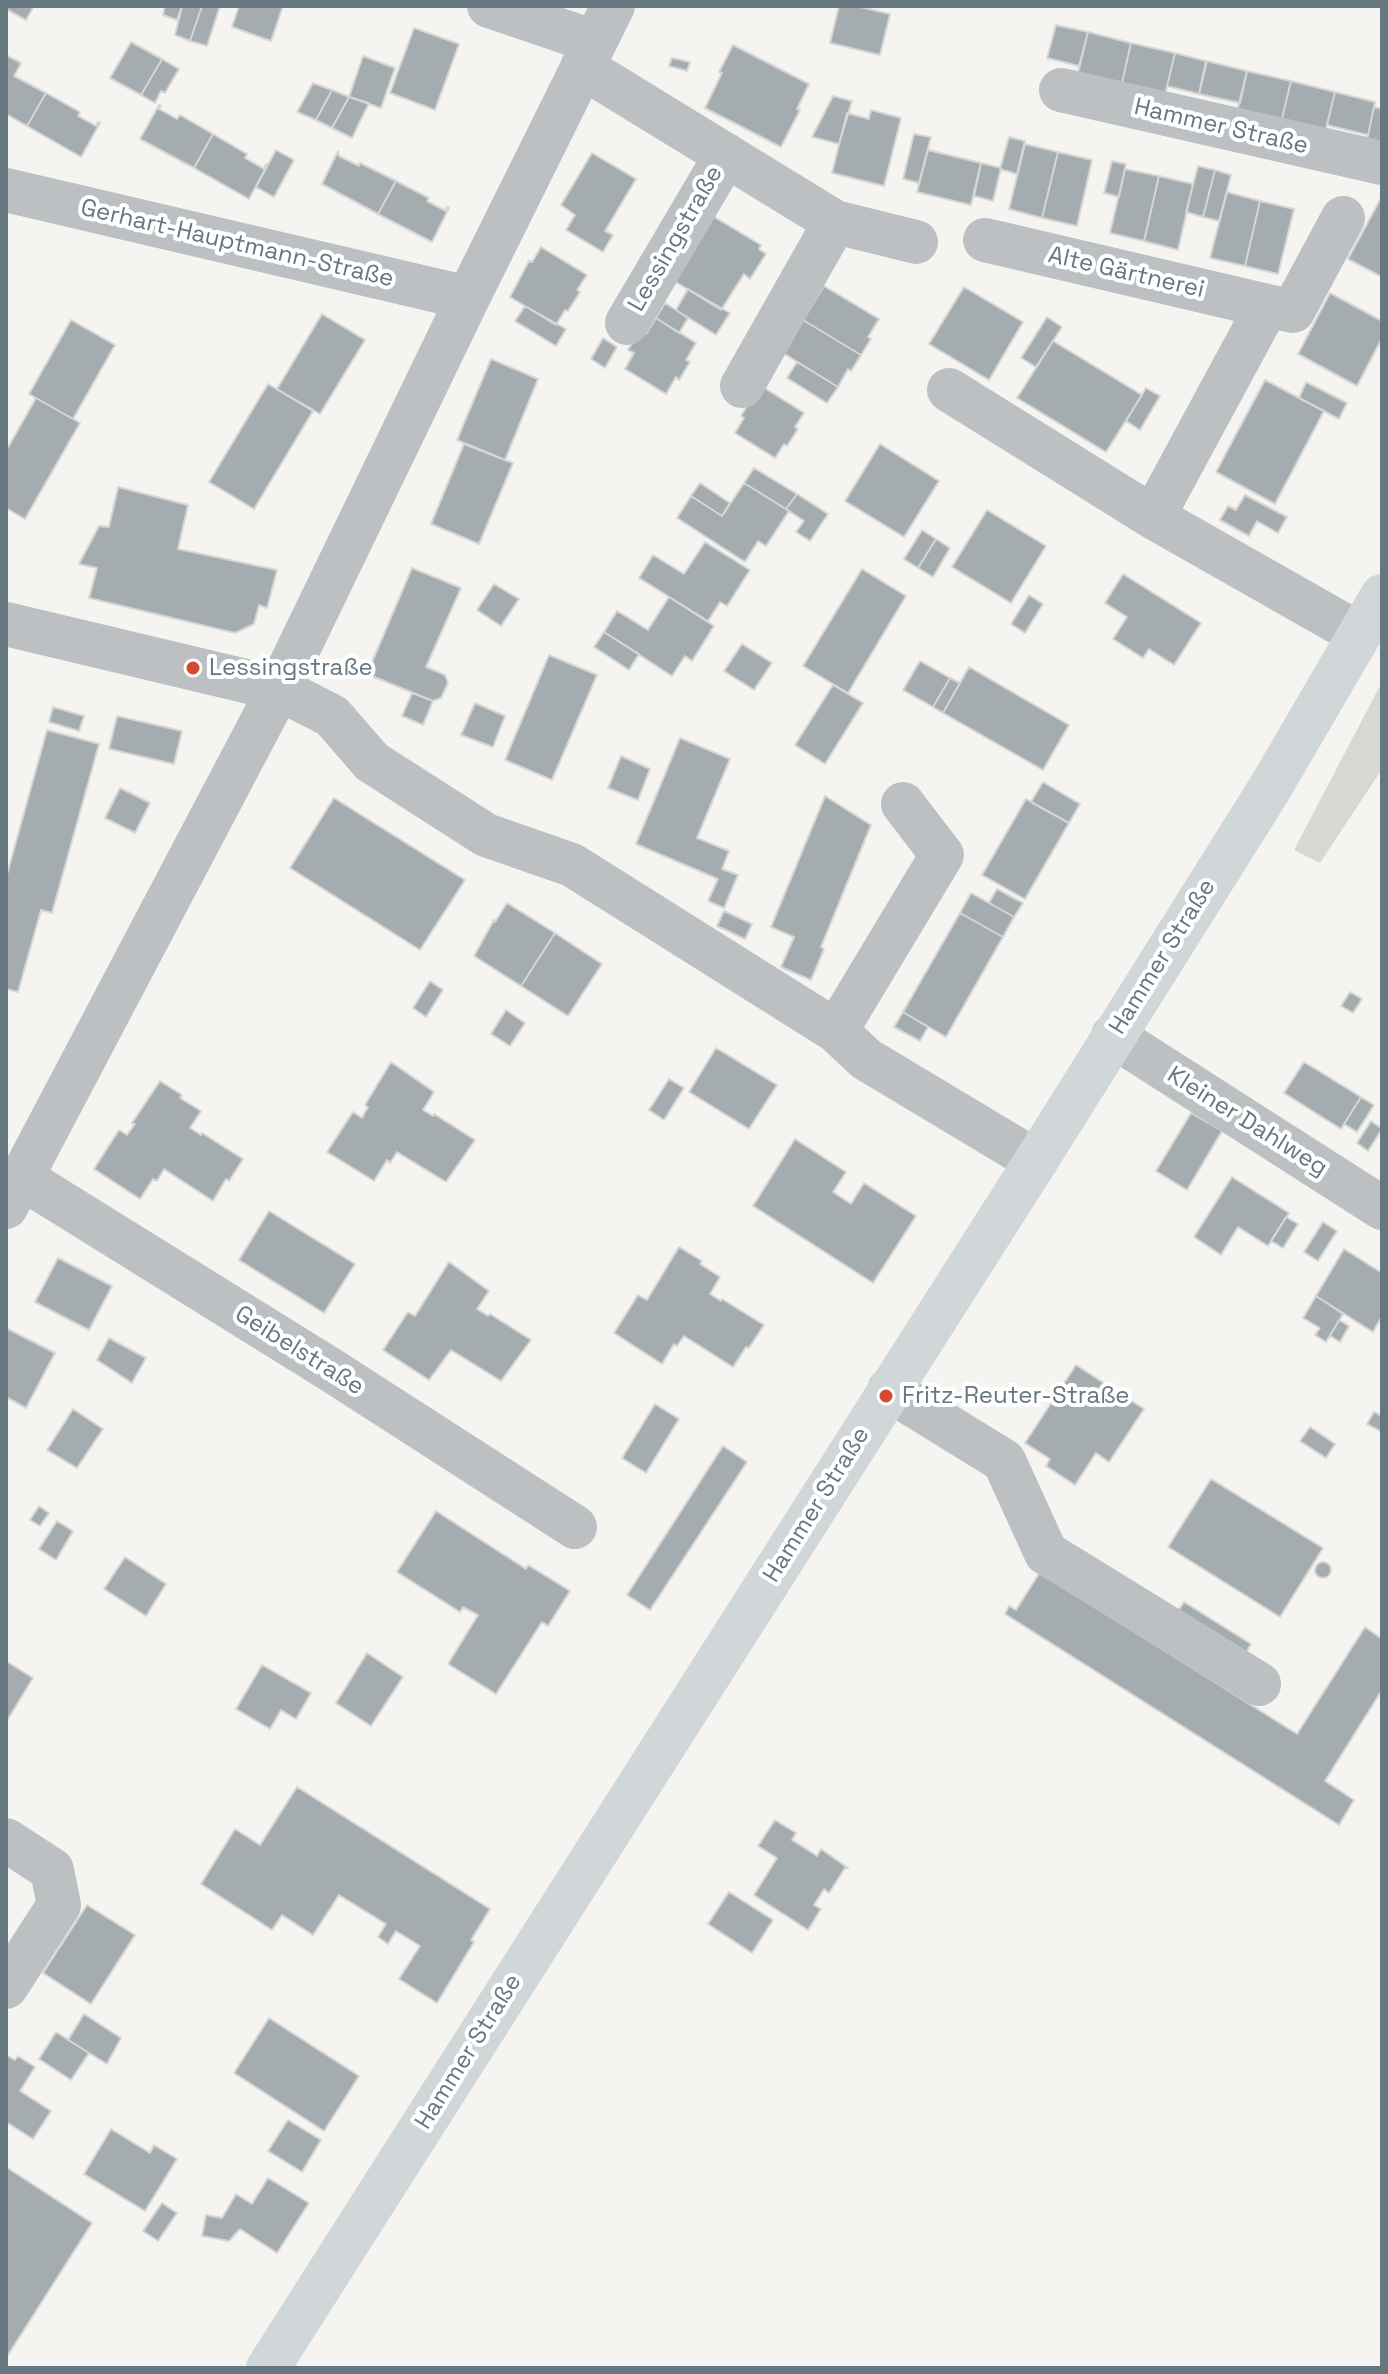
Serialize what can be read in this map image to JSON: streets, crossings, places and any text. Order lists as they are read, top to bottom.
{
  "streets": {
    "main road": ["Hammer Straße"],
    "street": [
      "Lessingstraße",
      "Gerhart-Hauptmann-Straße",
      "Alte Gärtnerei",
      "Kleiner Dahlweg",
      "Geibelstraße"
    ]
  },
  "crossings": [
    ["Hammer Straße", "Kleiner Dahlweg"]
  ],
  "places": ["Lessingstraße", "Fritz-Reuter-Straße"]
}
